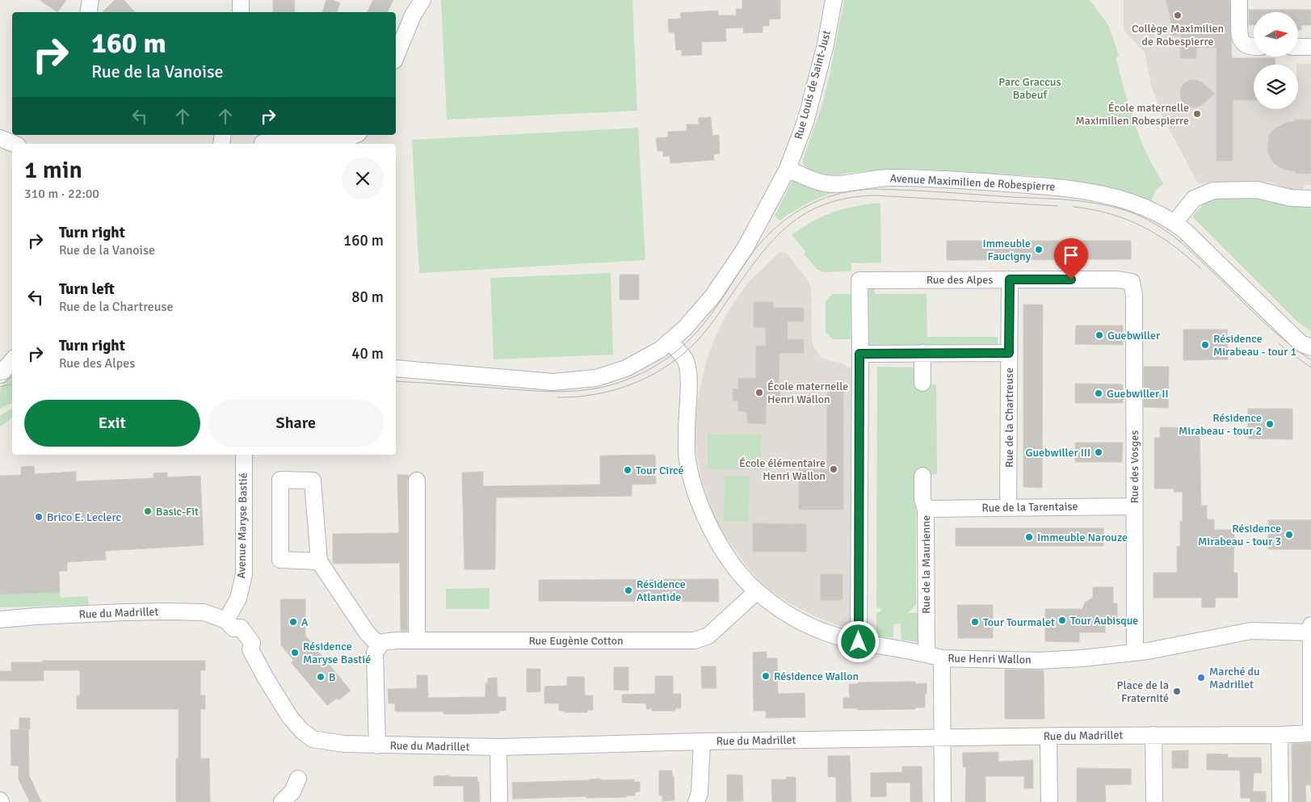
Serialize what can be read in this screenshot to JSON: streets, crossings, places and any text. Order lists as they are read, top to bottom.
{
  "streets": {
    "street": [
      "Rue Louis de Saint-Just",
      "Avenue Maximilien de Robespierre",
      "Rue des Alpes",
      "Rue de la Chartreuse",
      "Rue des Vosges",
      "Rue de la Tarentaise",
      "Avenue Maryse Bastié",
      "Rue de la Maurienne",
      "Rue du Madrillet",
      "Rue Eugènie Cotton",
      "Rue Henri Wallon"
    ]
  },
  "crossings": [
    ["Rue Louis de Saint-Just", "Avenue Maximilien de Robespierre"],
    ["Rue des Alpes", "Rue de la Chartreuse"],
    ["Rue des Alpes", "Rue des Vosges"],
    ["Rue de la Chartreuse", "Rue de la Tarentaise"],
    ["Rue des Vosges", "Rue de la Tarentaise"],
    ["Rue des Vosges", "Rue Henri Wallon"],
    ["Rue de la Tarentaise", "Rue de la Maurienne"],
    ["Avenue Maryse Bastié", "Rue du Madrillet"],
    ["Rue de la Maurienne", "Rue du Madrillet"],
    ["Rue de la Maurienne", "Rue Henri Wallon"],
    ["Rue Eugènie Cotton", "Rue Henri Wallon"]
  ],
  "parks": ["Parc Graccus Babeuf"],
  "places": [
    "Collège Maximilien de Robespierre",
    "École maternelle Maximilien Robespierre",
    "Immeuble Faucigny",
    "Guebwiller",
    "Résidence Mirabeau - tour 1",
    "École maternelle Henri Wallon",
    "Guebwiller II",
    "Résidence Mirabeau - tour 2",
    "Guebwiller III",
    "École élémentaire Henri Wallon",
    "Tour Circé",
    "Basic-Fit",
    "Brico E. Leclerc",
    "Résidence Mirabeau - tour 3",
    "Immeuble Narouze",
    "Résidence Atlantide",
    "Tour Aubisque",
    "A",
    "Tour Tourmalet",
    "Résidence Maryse Bastié",
    "Résidence Wallon",
    "B",
    "Marché du Madrillet",
    "Place de la Fraternité"
  ],
  "north": "right",
  "page": {
    "turn": ["160 m", "Rue de la Vanoise"],
    "heading": ["1 min", "310 m · 22:00"],
    "list": [
      {
        "name": "Turn right",
        "note": "Rue de la Vanoise",
        "value": "160 m"
      },
      {
        "name": "Turn left",
        "note": "Rue de la Chartreuse",
        "value": "80 m"
      },
      {
        "name": "Turn right",
        "note": "Rue des Alpes",
        "value": "40 m"
      }
    ],
    "buttons": ["Exit", "Share"]
  }
}
